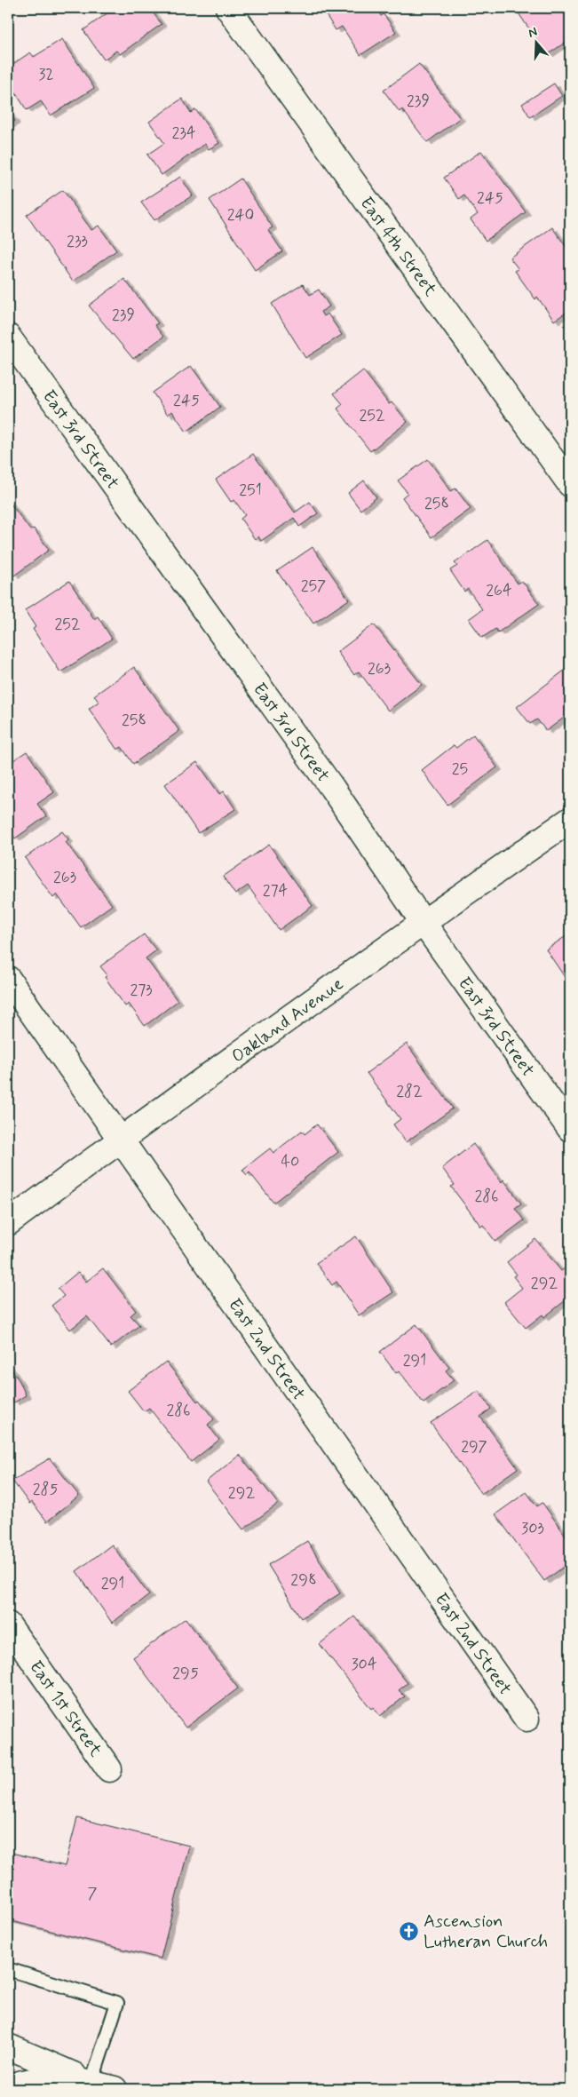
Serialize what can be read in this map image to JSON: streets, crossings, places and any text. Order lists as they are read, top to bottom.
{
  "streets": {
    "street": [
      "East 4th Street",
      "East 3rd Street",
      "Oakland Avenue",
      "East 2nd Street",
      "East 1st Street"
    ]
  },
  "crossings": [
    ["East 3rd Street", "Oakland Avenue"],
    ["Oakland Avenue", "East 2nd Street"]
  ],
  "places": {
    "church": ["Ascension Lutheran Church"]
  },
  "house_numbers": [
    "32",
    "239",
    "234",
    "245",
    "240",
    "233",
    "239",
    "245",
    "252",
    "251",
    "258",
    "257",
    "264",
    "252",
    "263",
    "258",
    "25",
    "263",
    "274",
    "273",
    "282",
    "40",
    "286",
    "292",
    "291",
    "286",
    "297",
    "285",
    "292",
    "303",
    "298",
    "291",
    "304",
    "295",
    "7"
  ],
  "north": "top"
}
